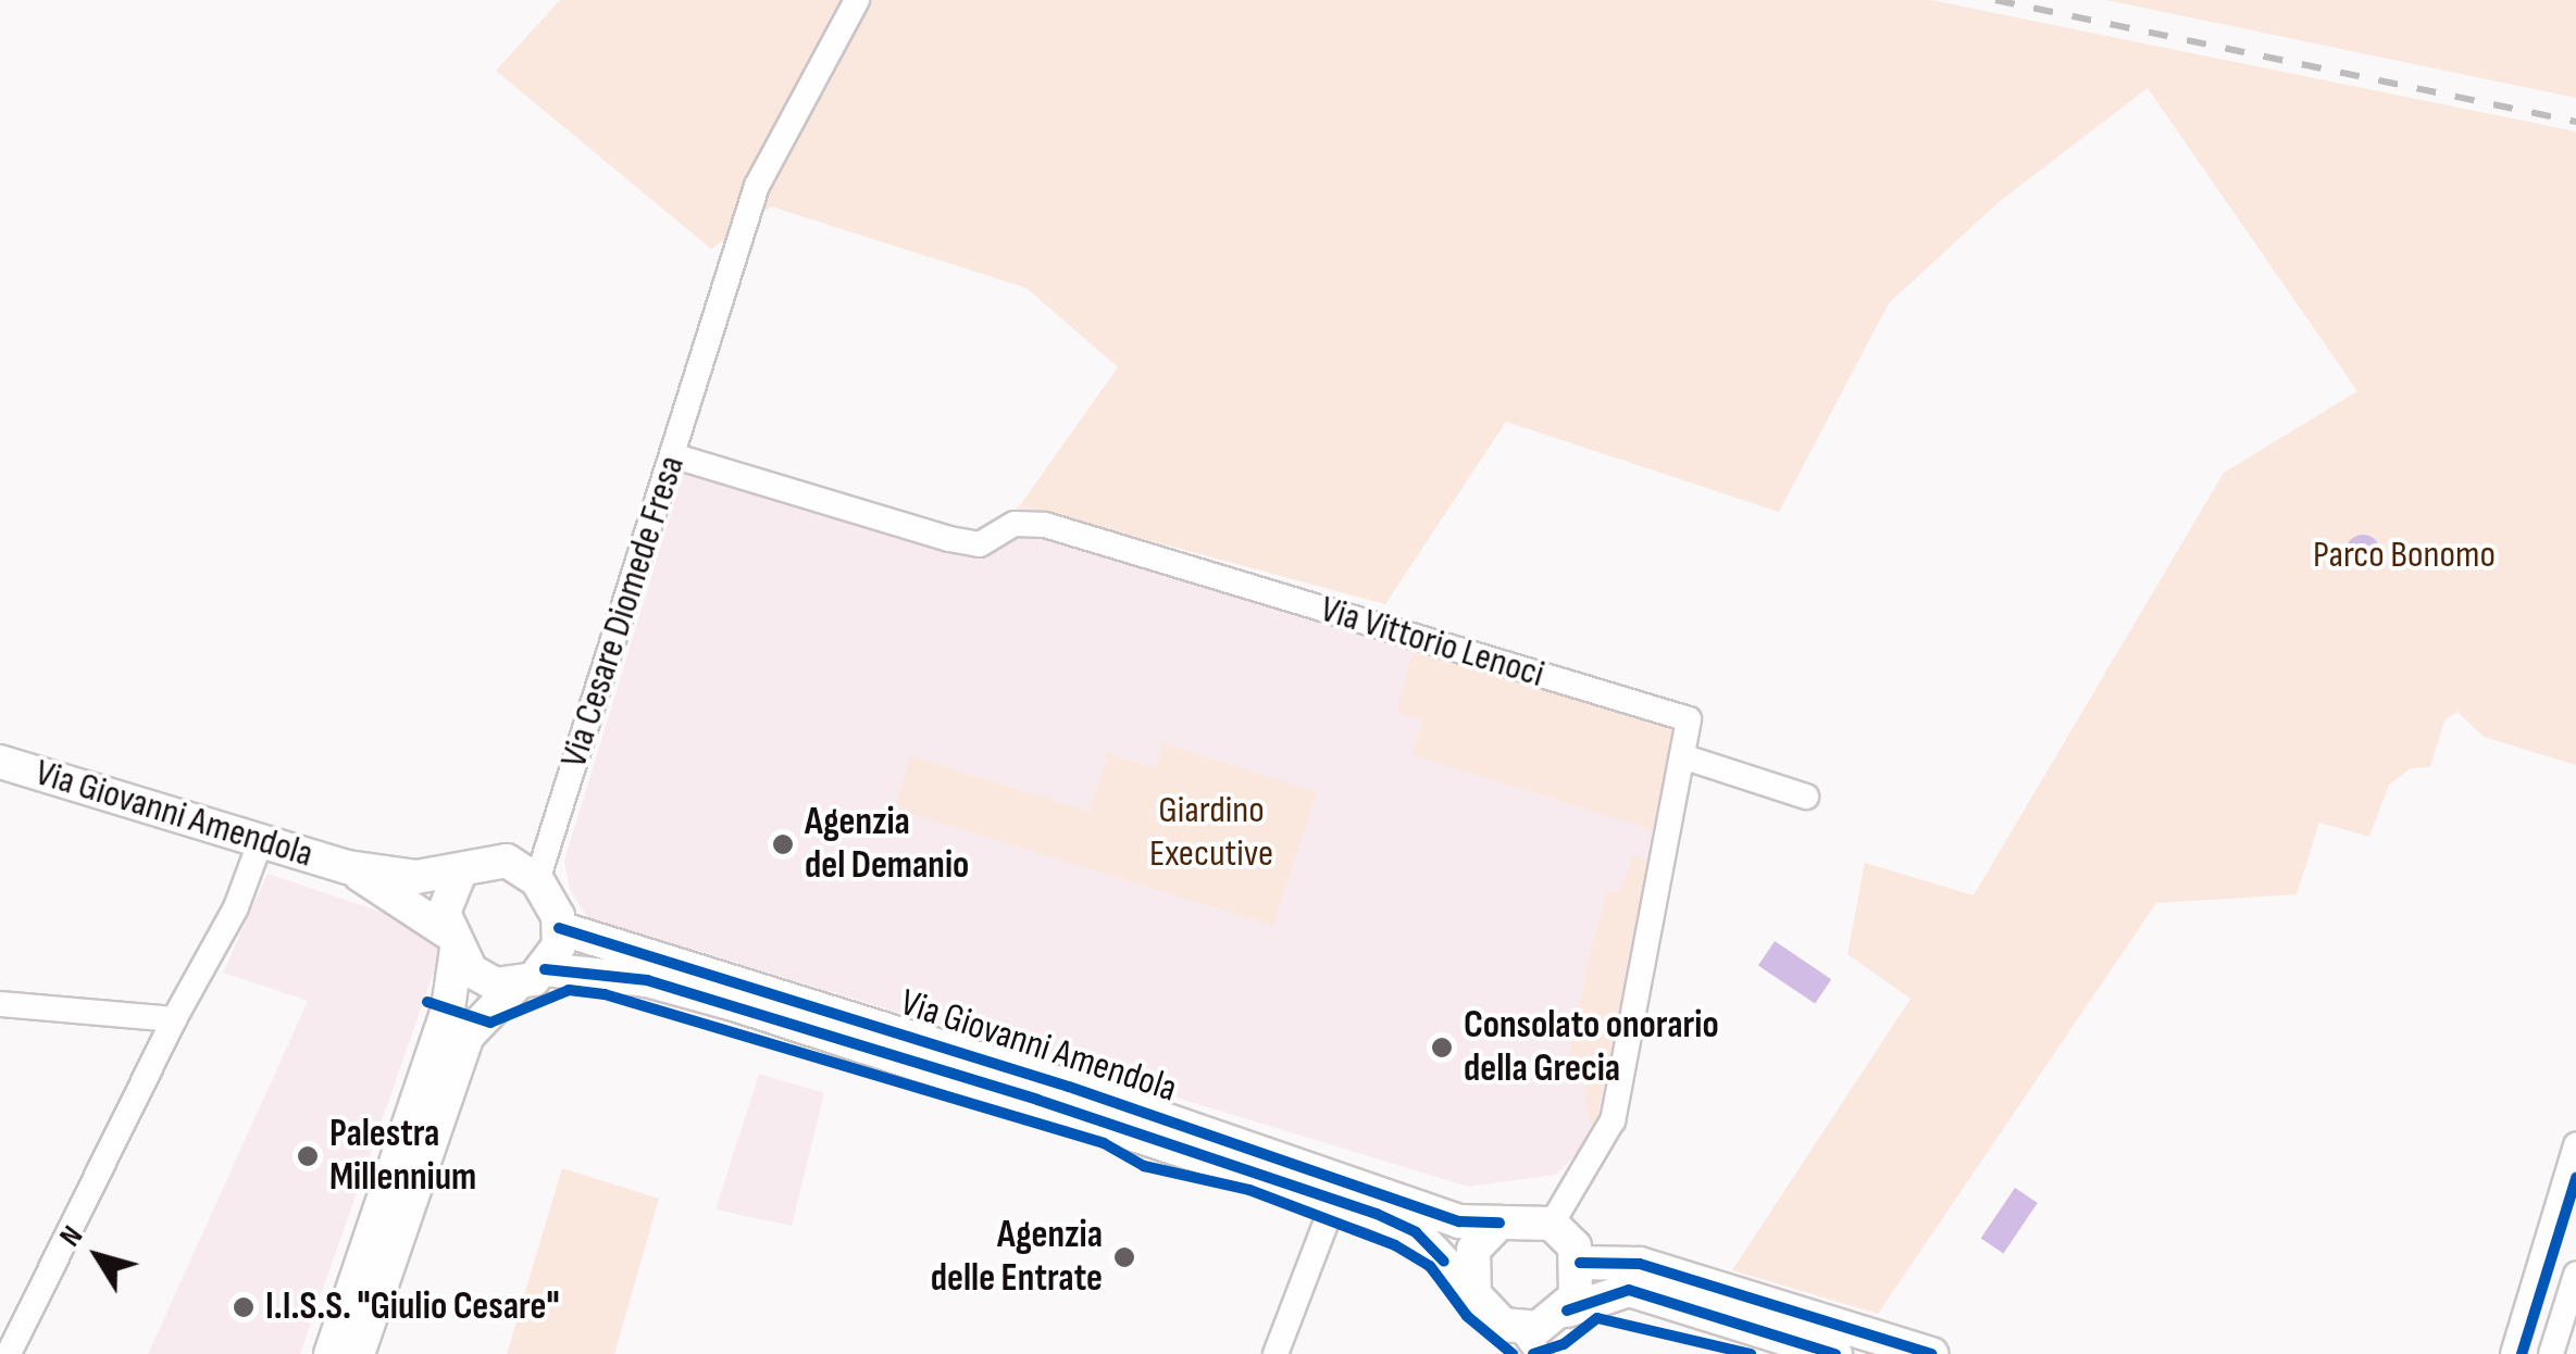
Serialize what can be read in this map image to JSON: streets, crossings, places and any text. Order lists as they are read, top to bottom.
{
  "streets": {
    "main road": ["Via Giovanni Amendola"],
    "street": ["Via Cesare Diomede Fresa", "Via Vittorio Lenoci"]
  },
  "crossings": [
    ["Via Cesare Diomede Fresa", "Via Vittorio Lenoci"],
    ["Via Cesare Diomede Fresa", "Via Giovanni Amendola"],
    ["Via Vittorio Lenoci", "Via Giovanni Amendola"]
  ],
  "parks": ["Parco Bonomo", "Giardino Executive"],
  "places": [
    "Agenzia del Demanio",
    "Consolato onorario della Grecia",
    "Palestra Millennium",
    "Agenzia delle Entrate",
    "I.I.S.S. \"Giulio Cesare\""
  ],
  "north": "top left"
}
